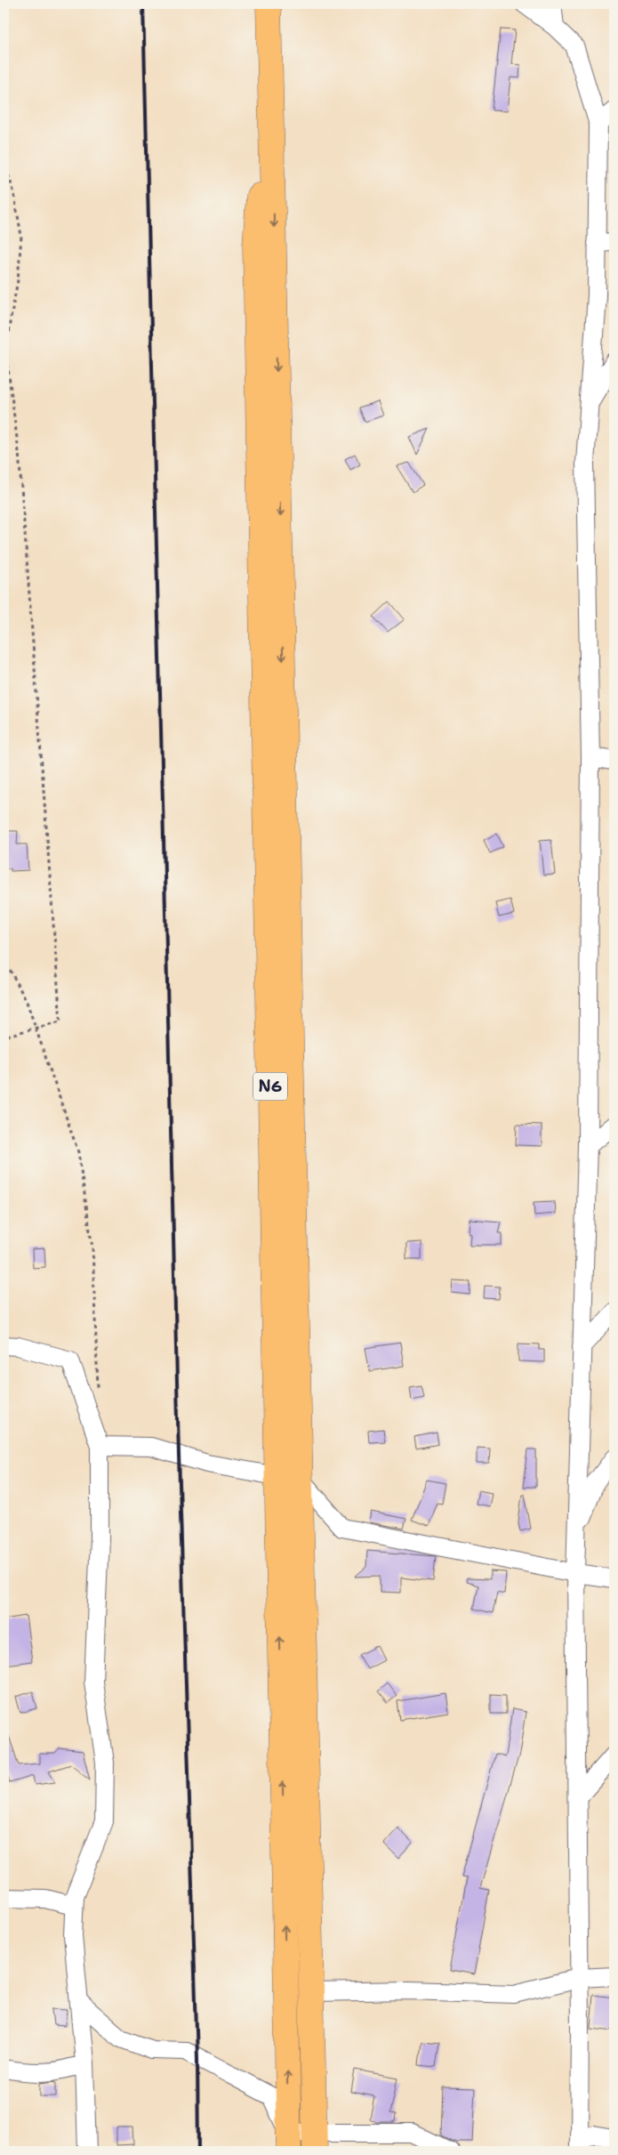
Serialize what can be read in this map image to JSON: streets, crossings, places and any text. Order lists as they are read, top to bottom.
{
  "streets": {
    "highway": ["N6"]
  }
}
